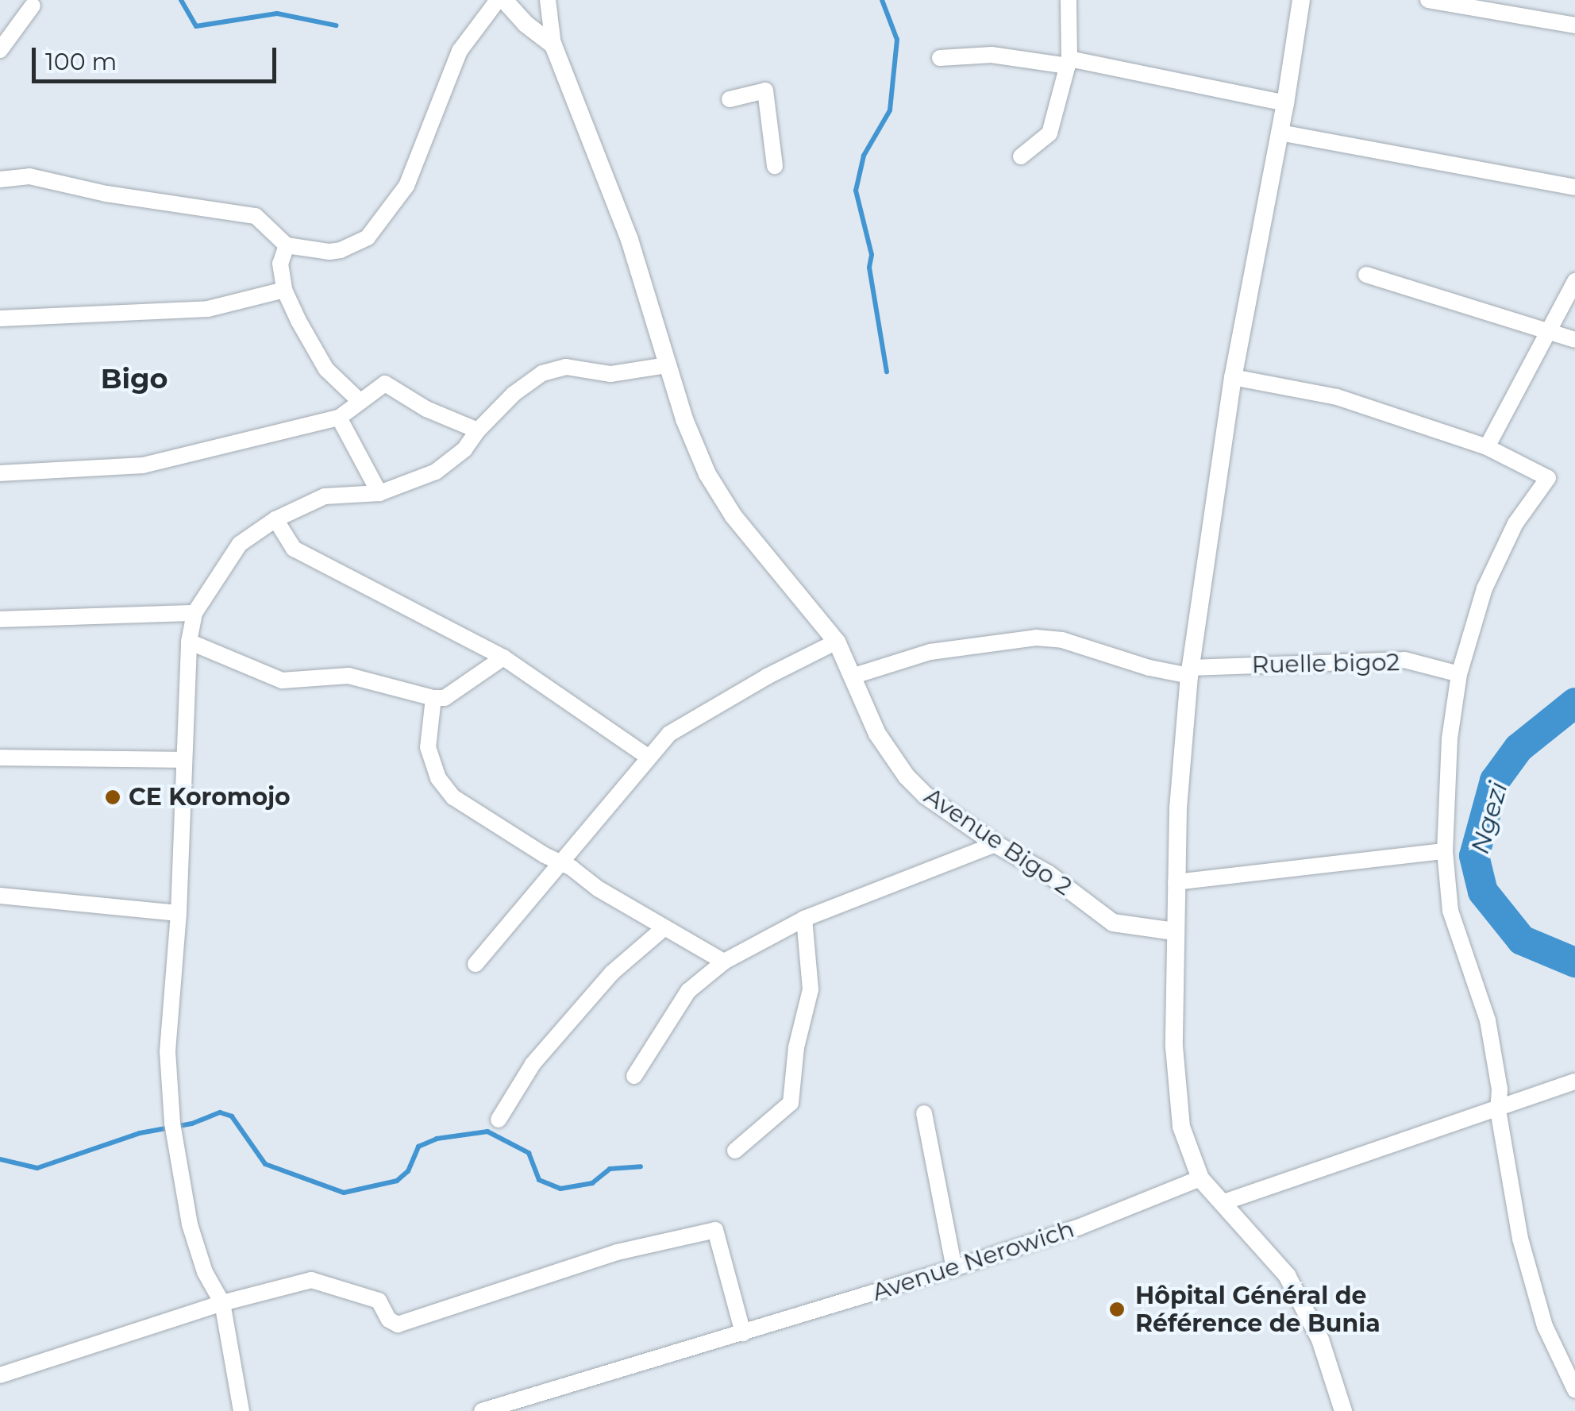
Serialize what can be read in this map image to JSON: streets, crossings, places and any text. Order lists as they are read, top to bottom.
{
  "streets": {
    "street": ["Ruelle bigo2", "Avenue Bigo 2", "Avenue Nerowich"]
  },
  "crossings": [
    ["Ruelle bigo2", "Avenue Bigo 2"]
  ],
  "districts": ["Bigo"],
  "water": ["Ngezi"],
  "places": ["CE Koromojo", "Hôpital Général de Référence de Bunia"],
  "scale_bar": "100 m"
}
